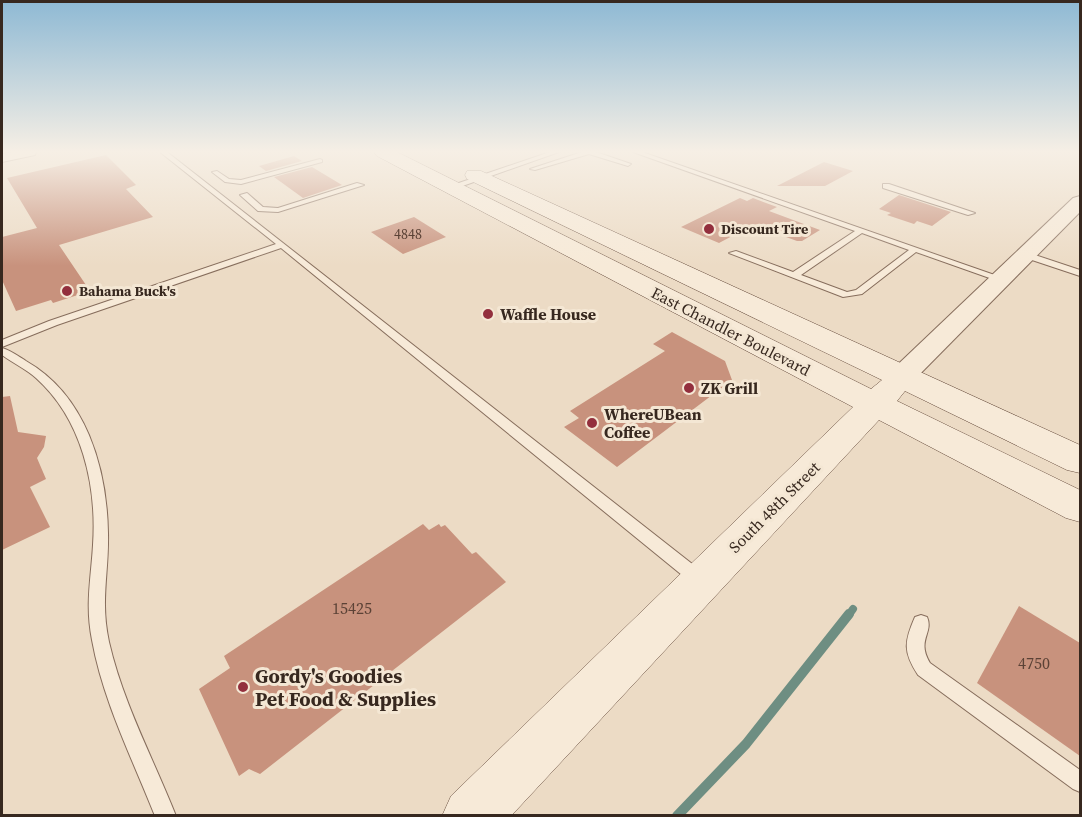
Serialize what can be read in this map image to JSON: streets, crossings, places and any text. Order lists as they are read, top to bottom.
{
  "streets": {
    "main road": ["East Chandler Boulevard", "South 48th Street"]
  },
  "crossings": [
    ["East Chandler Boulevard", "South 48th Street"]
  ],
  "places": [
    "Discount Tire",
    "Bahama Buck's",
    "Waffle House",
    "ZK Grill",
    "WhereUBean Coffee",
    "Gordy's Goodies Pet Food & Supplies"
  ],
  "house_numbers": ["4848", "15425", "4750"]
}
